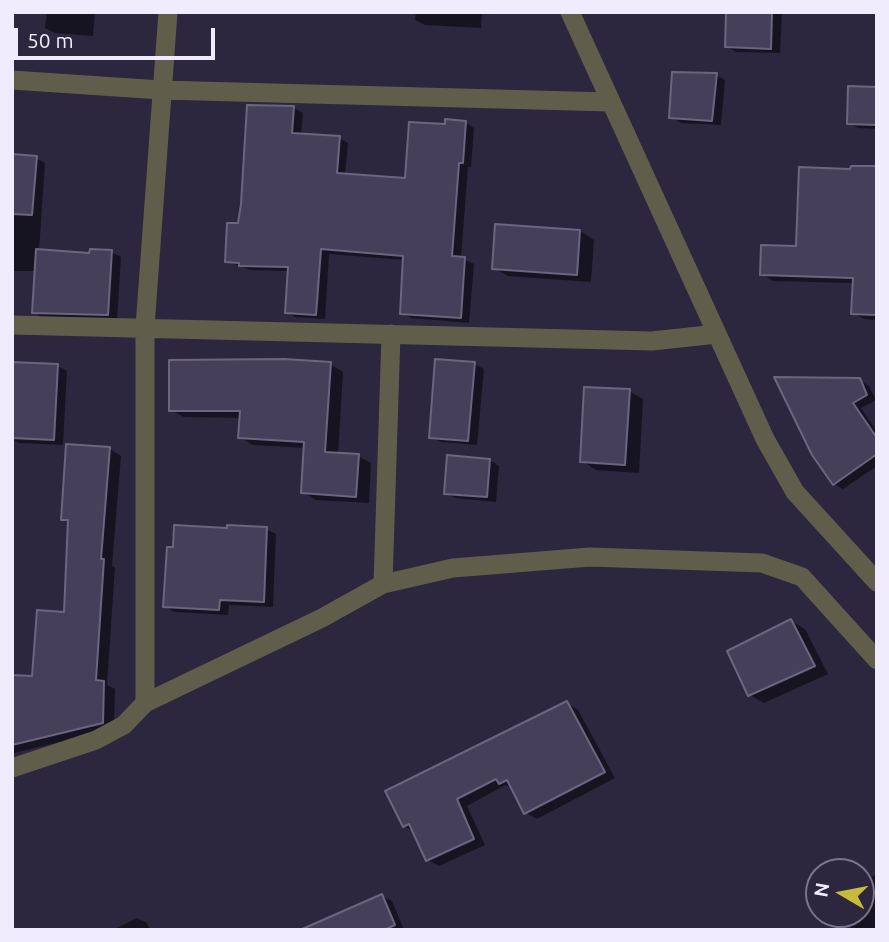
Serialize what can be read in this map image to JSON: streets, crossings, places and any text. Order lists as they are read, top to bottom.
{
  "scale_bar": "50 m",
  "north": "left"
}
